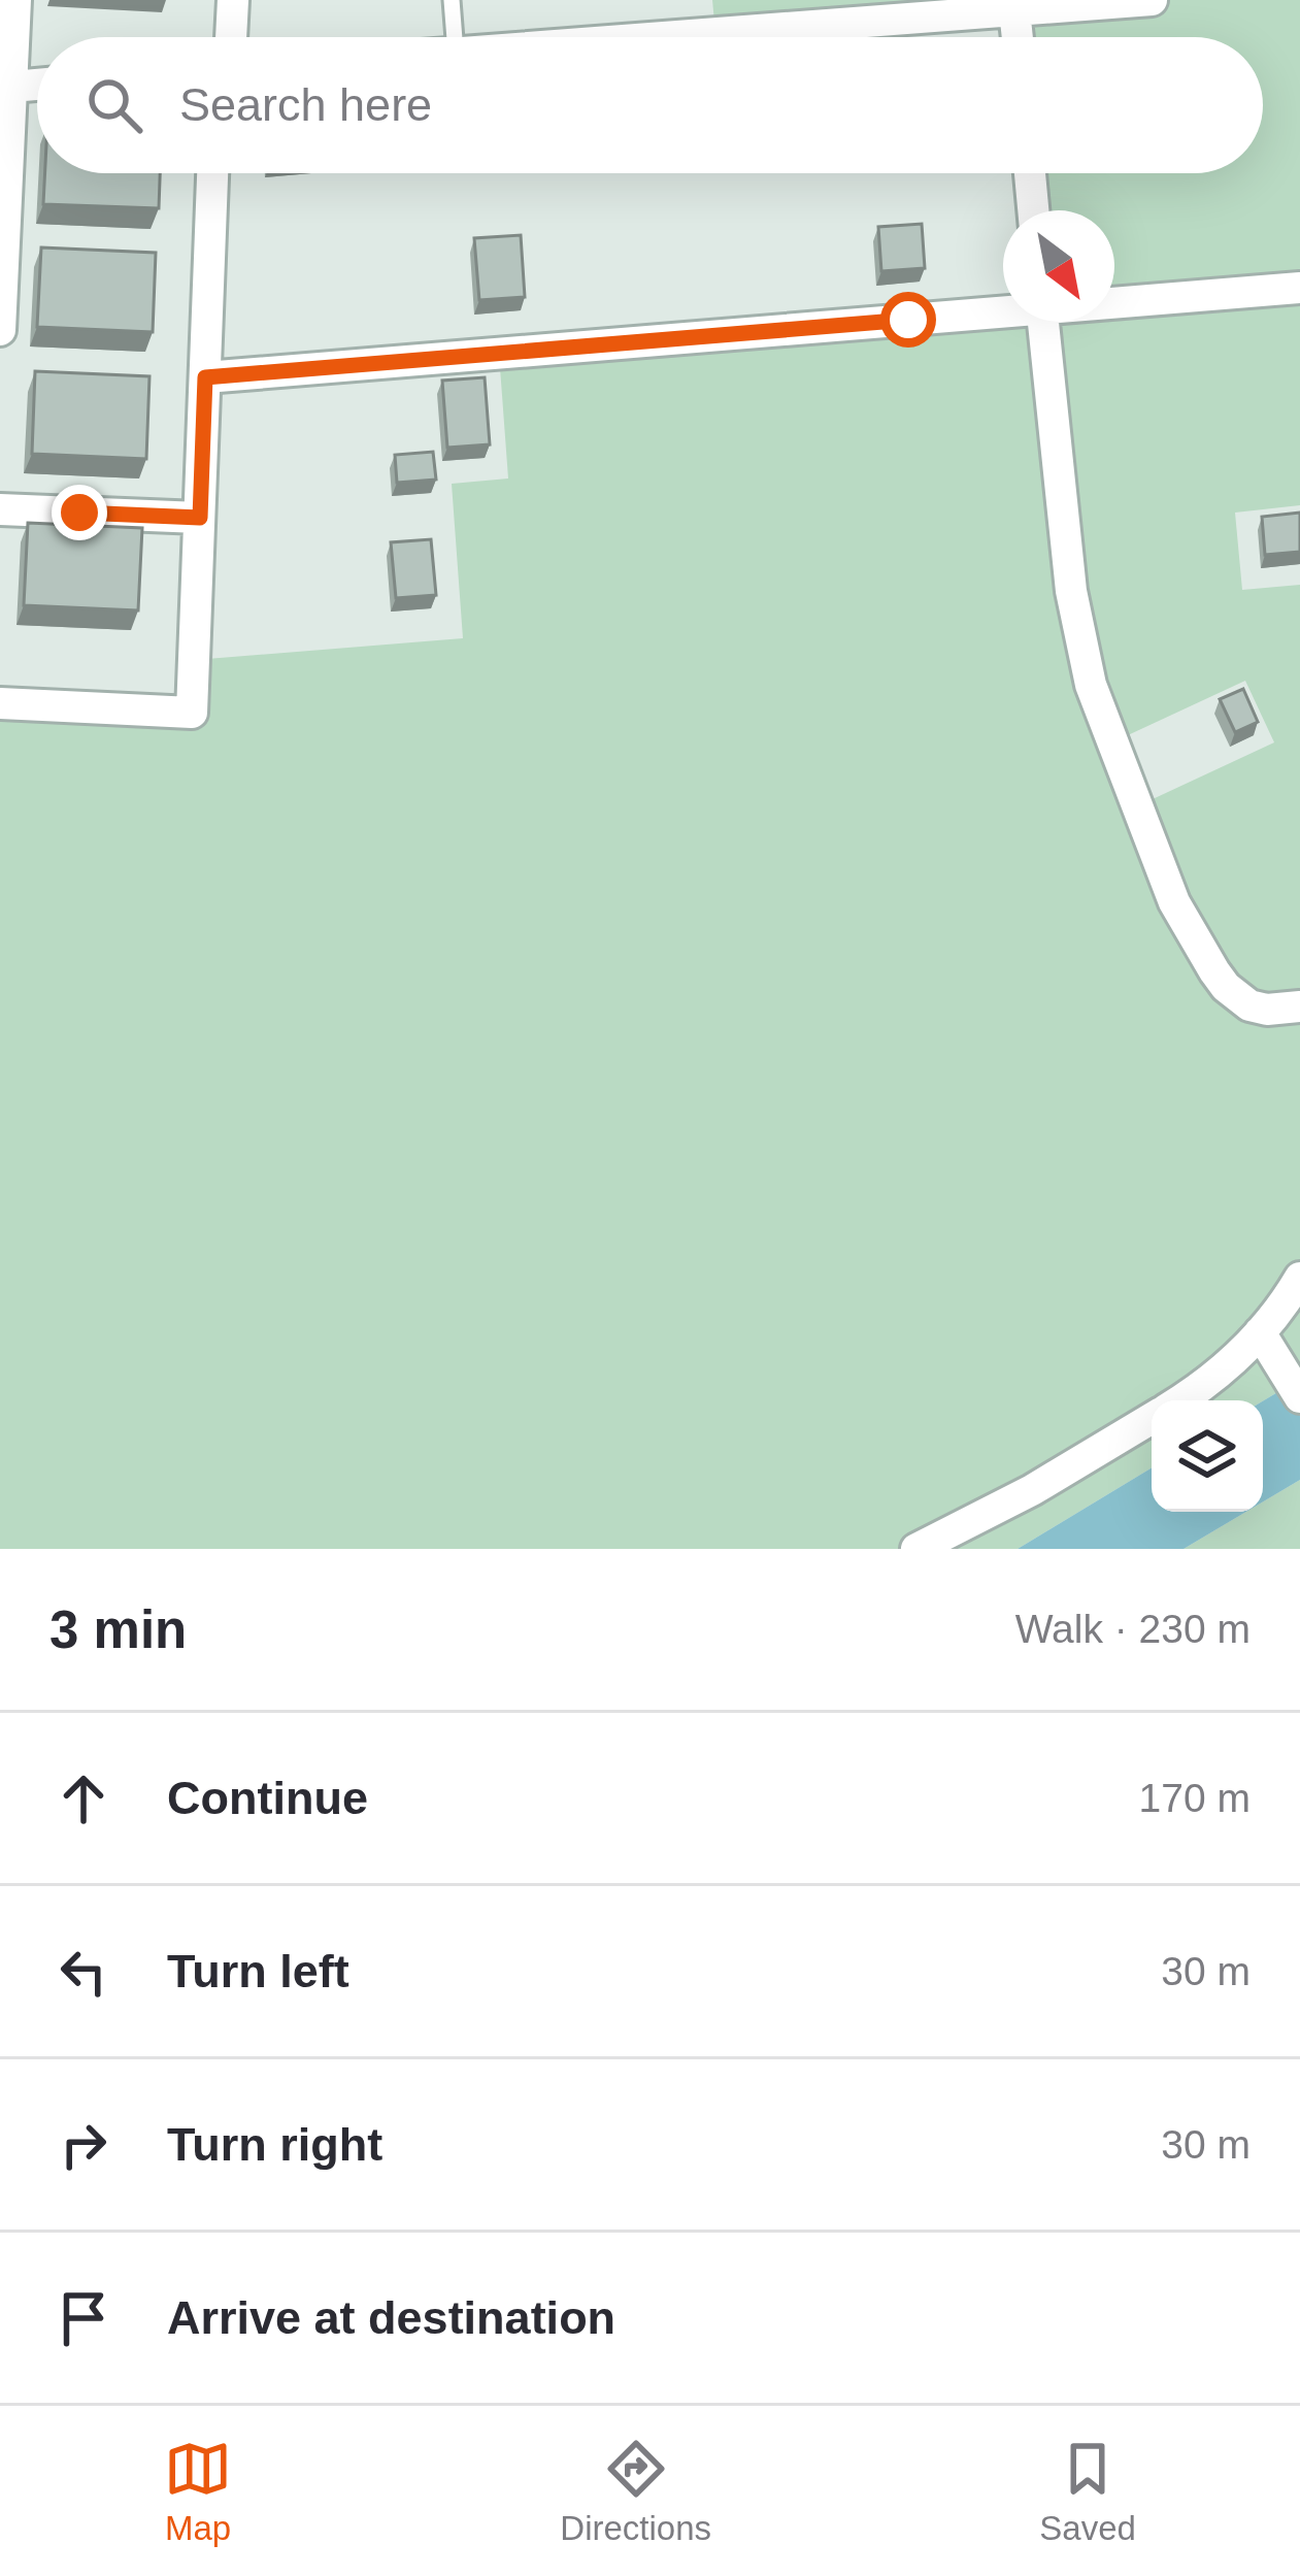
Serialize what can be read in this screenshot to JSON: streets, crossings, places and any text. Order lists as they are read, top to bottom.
{
  "north": "bottom right",
  "page": {
    "search": "Search here",
    "heading": ["3 min", "Walk · 230 m"],
    "list": [
      ["Continue", "170 m"],
      ["Turn left", "30 m"],
      ["Turn right", "30 m"],
      "Arrive at destination"
    ],
    "nav": ["Map", "Directions", "Saved"]
  }
}
